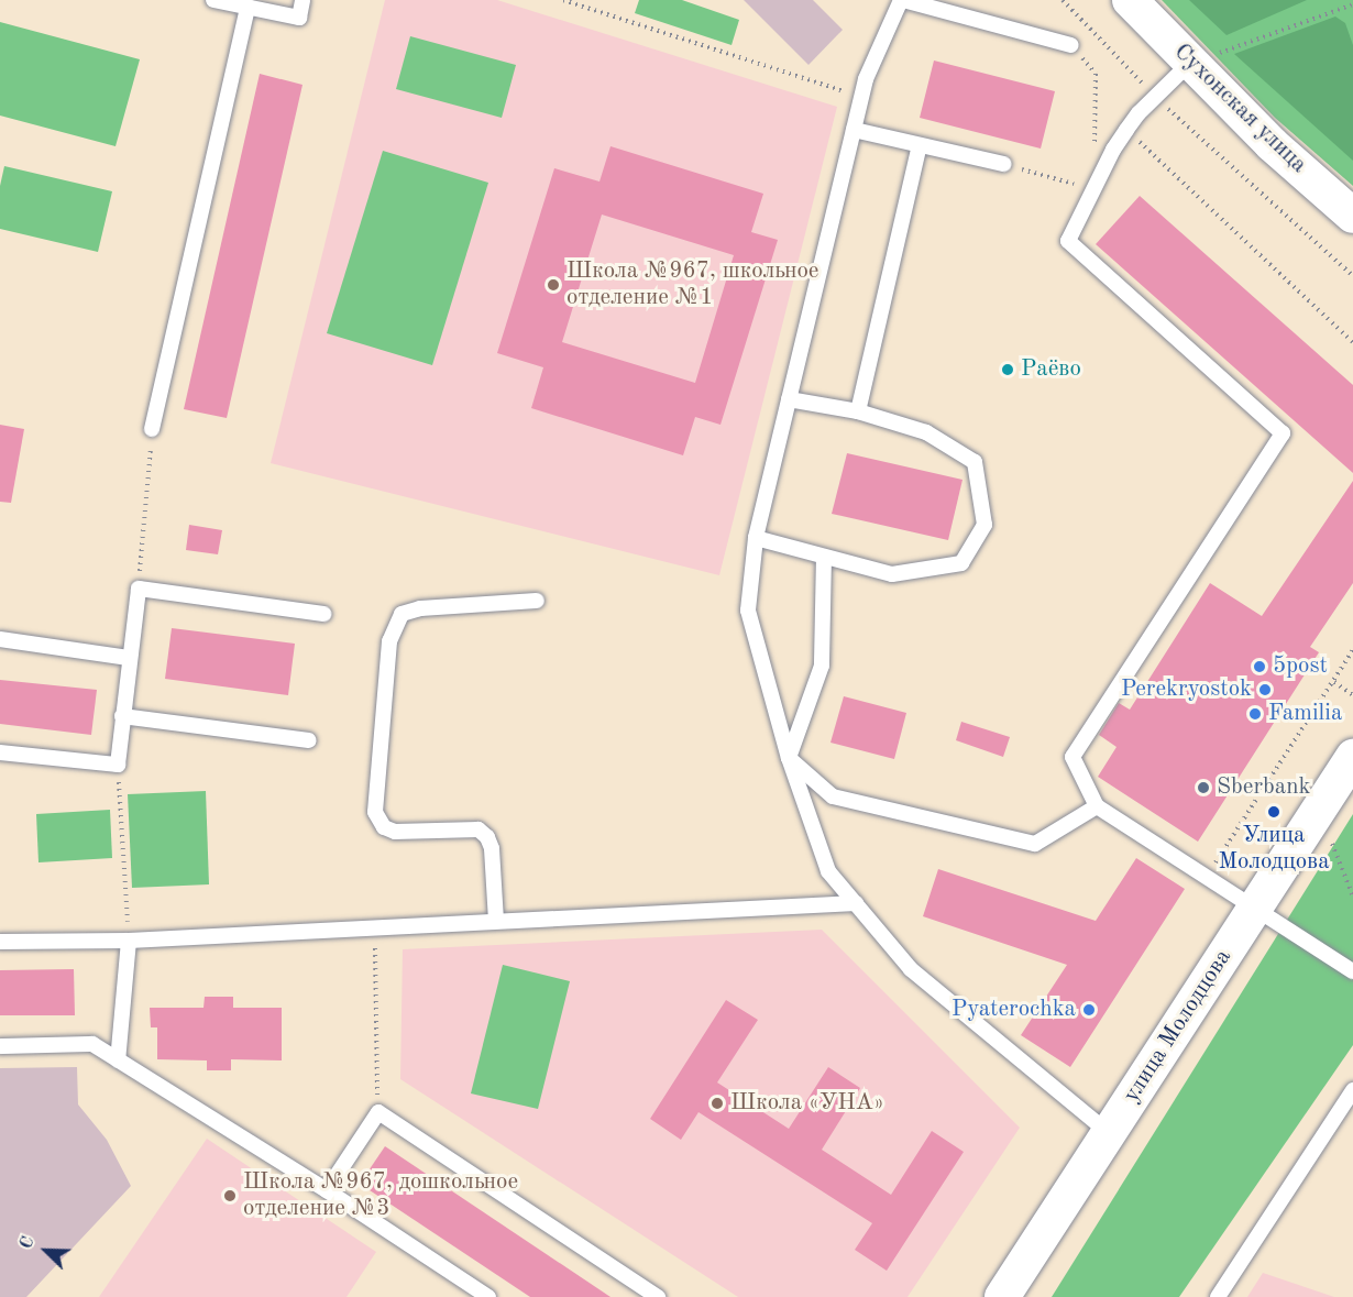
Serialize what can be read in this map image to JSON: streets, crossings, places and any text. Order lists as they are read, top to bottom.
{
  "streets": {
    "street": ["Сухонская улица", "улица Молодцова"]
  },
  "places": [
    "Школа №967, школьное отделение №1",
    "Раёво",
    "5post",
    "Perekryostok",
    "Familia",
    "Sberbank",
    "Улица Молодцова",
    "Pyaterochka",
    "Школа «УНА»",
    "Школа №967, дошкольное отделение №3"
  ],
  "north": "top left"
}
